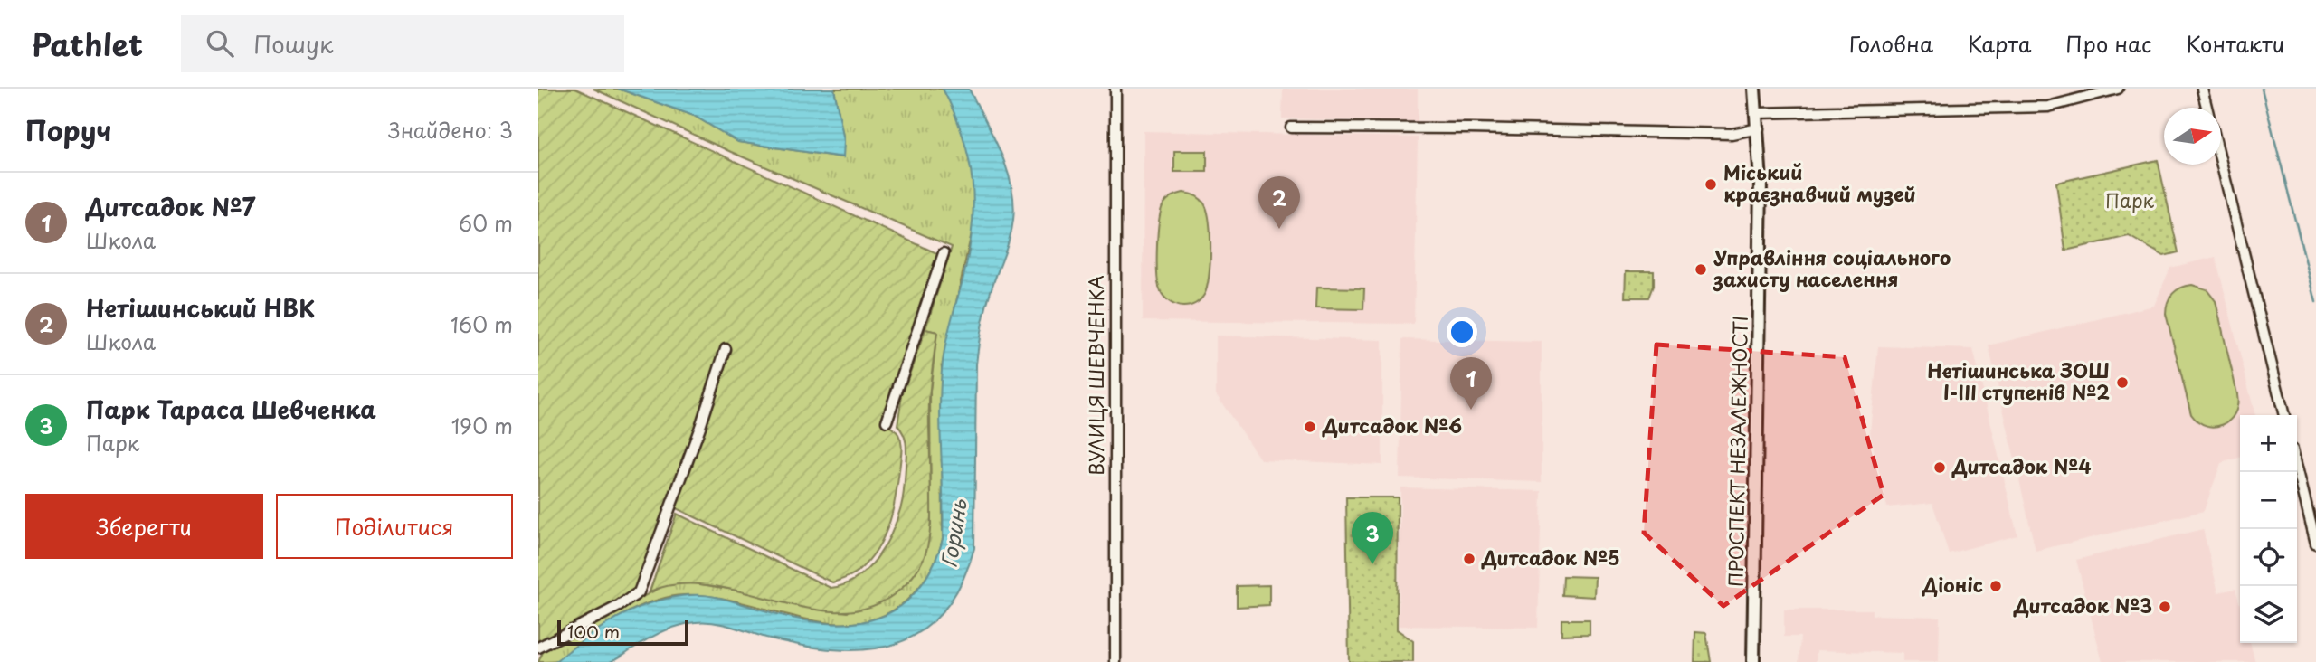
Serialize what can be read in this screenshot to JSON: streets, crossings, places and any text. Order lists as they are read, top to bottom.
{
  "streets": {
    "main road": ["ПРОСПЕКТ НЕЗАЛЕЖНОСТІ"],
    "street": ["ВУЛИЦЯ ШЕВЧЕНКА"]
  },
  "water": ["Горинь"],
  "parks": ["Парк"],
  "places": [
    "Міський краєзнавчий музей",
    "Управління соціального захисту населення",
    "Нетішинська ЗОШ І-ІІІ ступенів №2",
    "Дитсадок №6",
    "Дитсадок №4",
    "Дитсадок №5",
    "Діоніс",
    "Дитсадок №3"
  ],
  "scale_bar": "100 m",
  "north": "right",
  "page": {
    "header": "Pathlet",
    "search": "Пошук",
    "nav": [
      "Головна",
      "Карта",
      "Про нас",
      "Контакти"
    ],
    "heading": ["Поруч", "Знайдено: 3"],
    "list": [
      {
        "mark": "1",
        "name": "Дитсадок №7",
        "note": "Школа",
        "value": "60 m"
      },
      {
        "mark": "2",
        "name": "Нетішинський НВК",
        "note": "Школа",
        "value": "160 m"
      },
      {
        "mark": "3",
        "name": "Парк Тараса Шевченка",
        "note": "Парк",
        "value": "190 m"
      }
    ],
    "pins": ["2", "1", "3"],
    "map_buttons": ["+", "−"],
    "buttons": ["Зберегти", "Поділитися"],
    "scale": "100 m"
  }
}
